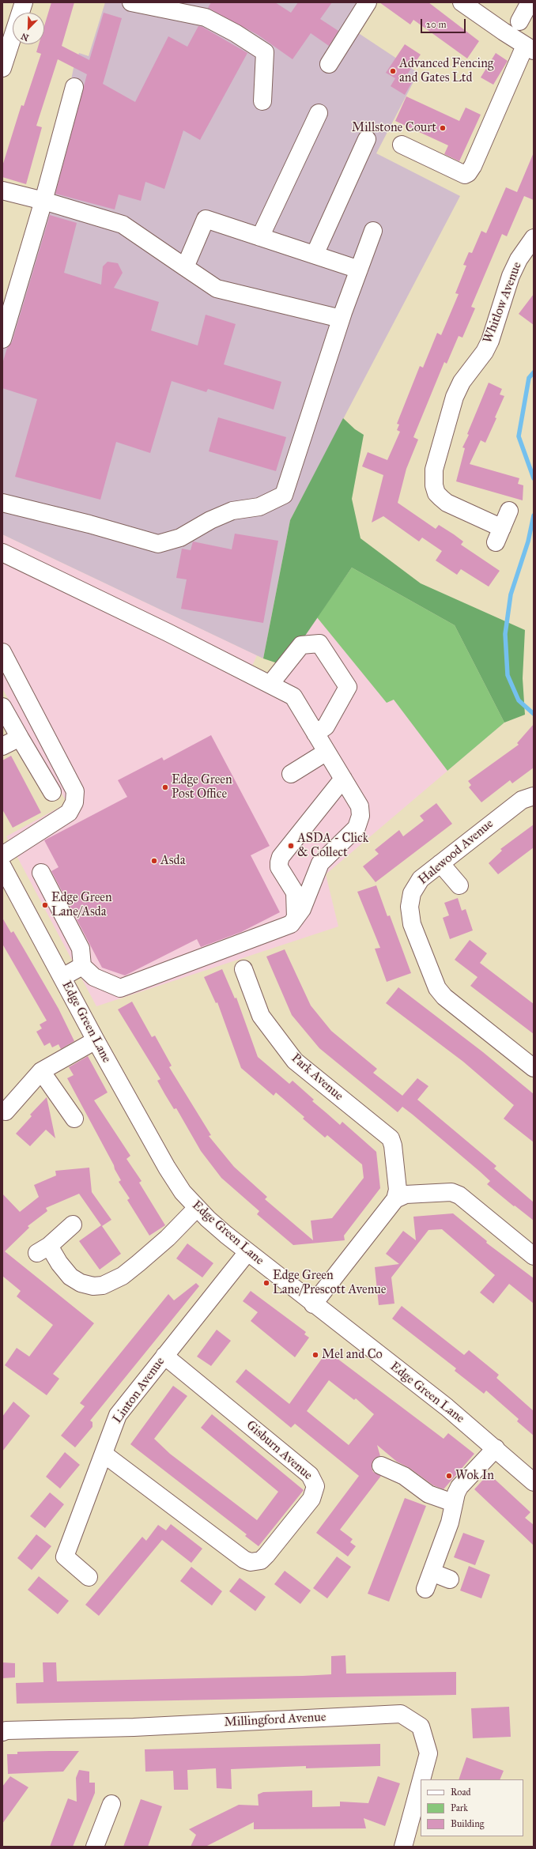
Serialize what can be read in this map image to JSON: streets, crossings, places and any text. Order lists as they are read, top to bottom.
{
  "streets": {
    "street": [
      "Whitlow Avenue",
      "Halewood Avenue",
      "Edge Green Lane",
      "Park Avenue",
      "Linton Avenue",
      "Gisburn Avenue",
      "Millingford Avenue"
    ]
  },
  "crossings": [
    ["Edge Green Lane", "Linton Avenue"],
    ["Linton Avenue", "Gisburn Avenue"]
  ],
  "places": [
    "Advanced Fencing and Gates Ltd",
    "Millstone Court",
    "Edge Green Post Office",
    "ASDA - Click & Collect",
    "Asda",
    "Edge Green Lane/Asda",
    "Edge Green Lane/Prescott Avenue",
    "Mel and Co",
    "Wok In"
  ],
  "legend": ["Road", "Park", "Building"],
  "scale_bar": "20 m",
  "north": "bottom left"
}
